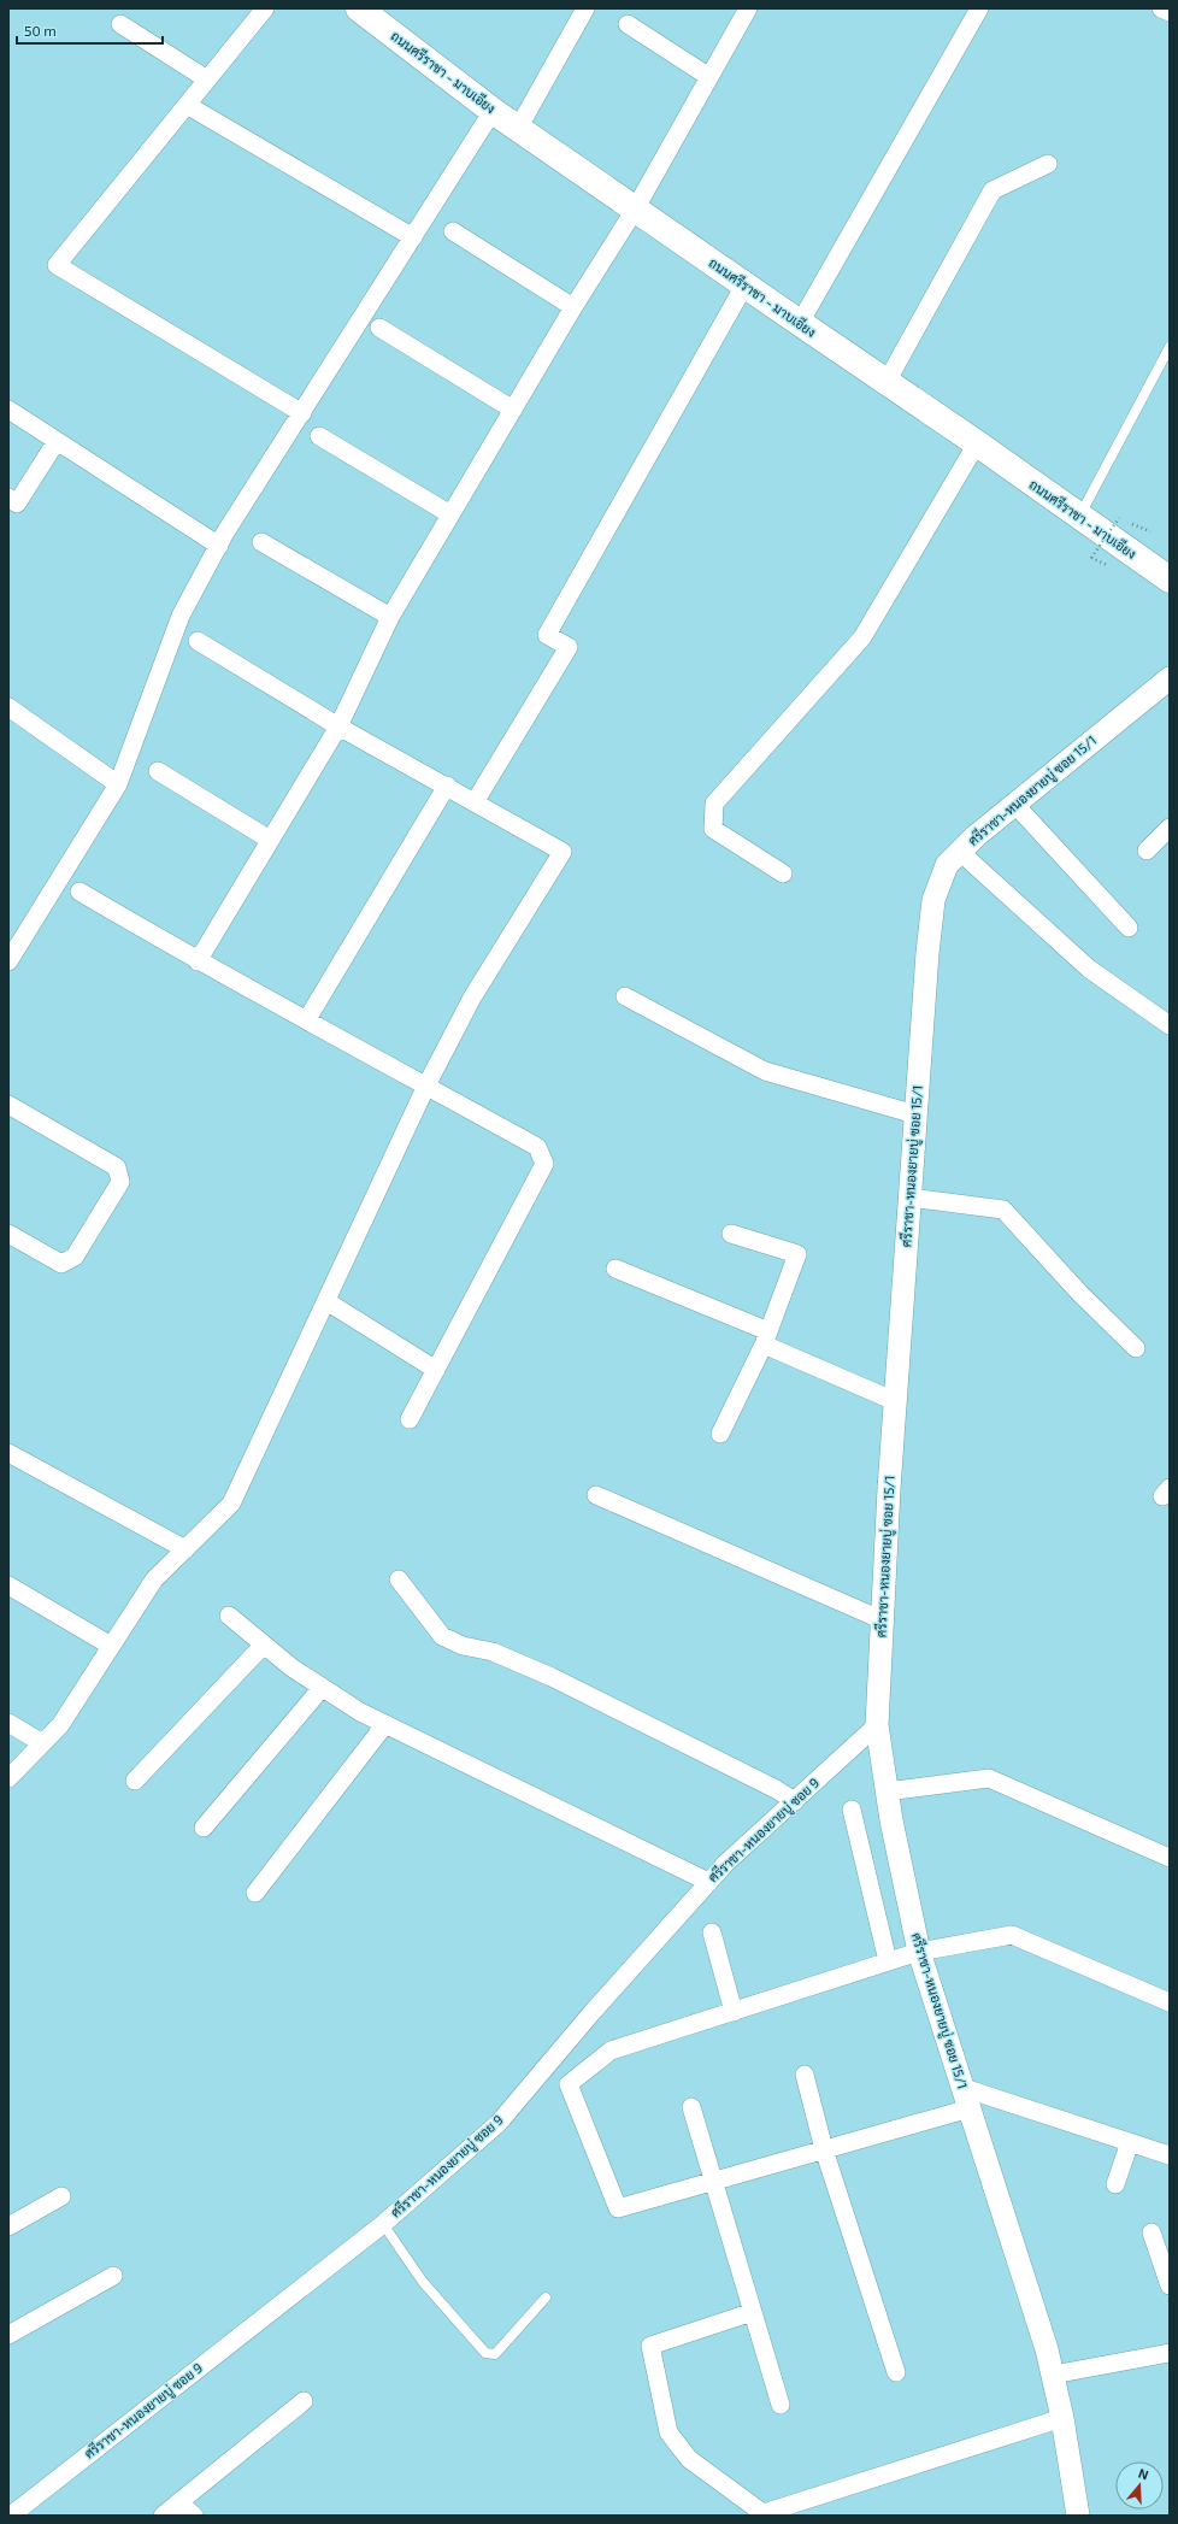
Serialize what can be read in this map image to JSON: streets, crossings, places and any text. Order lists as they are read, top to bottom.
{
  "streets": {
    "main road": ["ถนนศรีราชา - มาบเอียง"],
    "street": ["ศรีราชา-หนองยายบู่ ซอย 15/1", "ศรีราชา-หนองยายบู่ ซอย 9"]
  },
  "crossings": [
    ["ศรีราชา-หนองยายบู่ ซอย 15/1", "ศรีราชา-หนองยายบู่ ซอย 9"]
  ],
  "scale_bar": "50 m",
  "north": "top"
}
